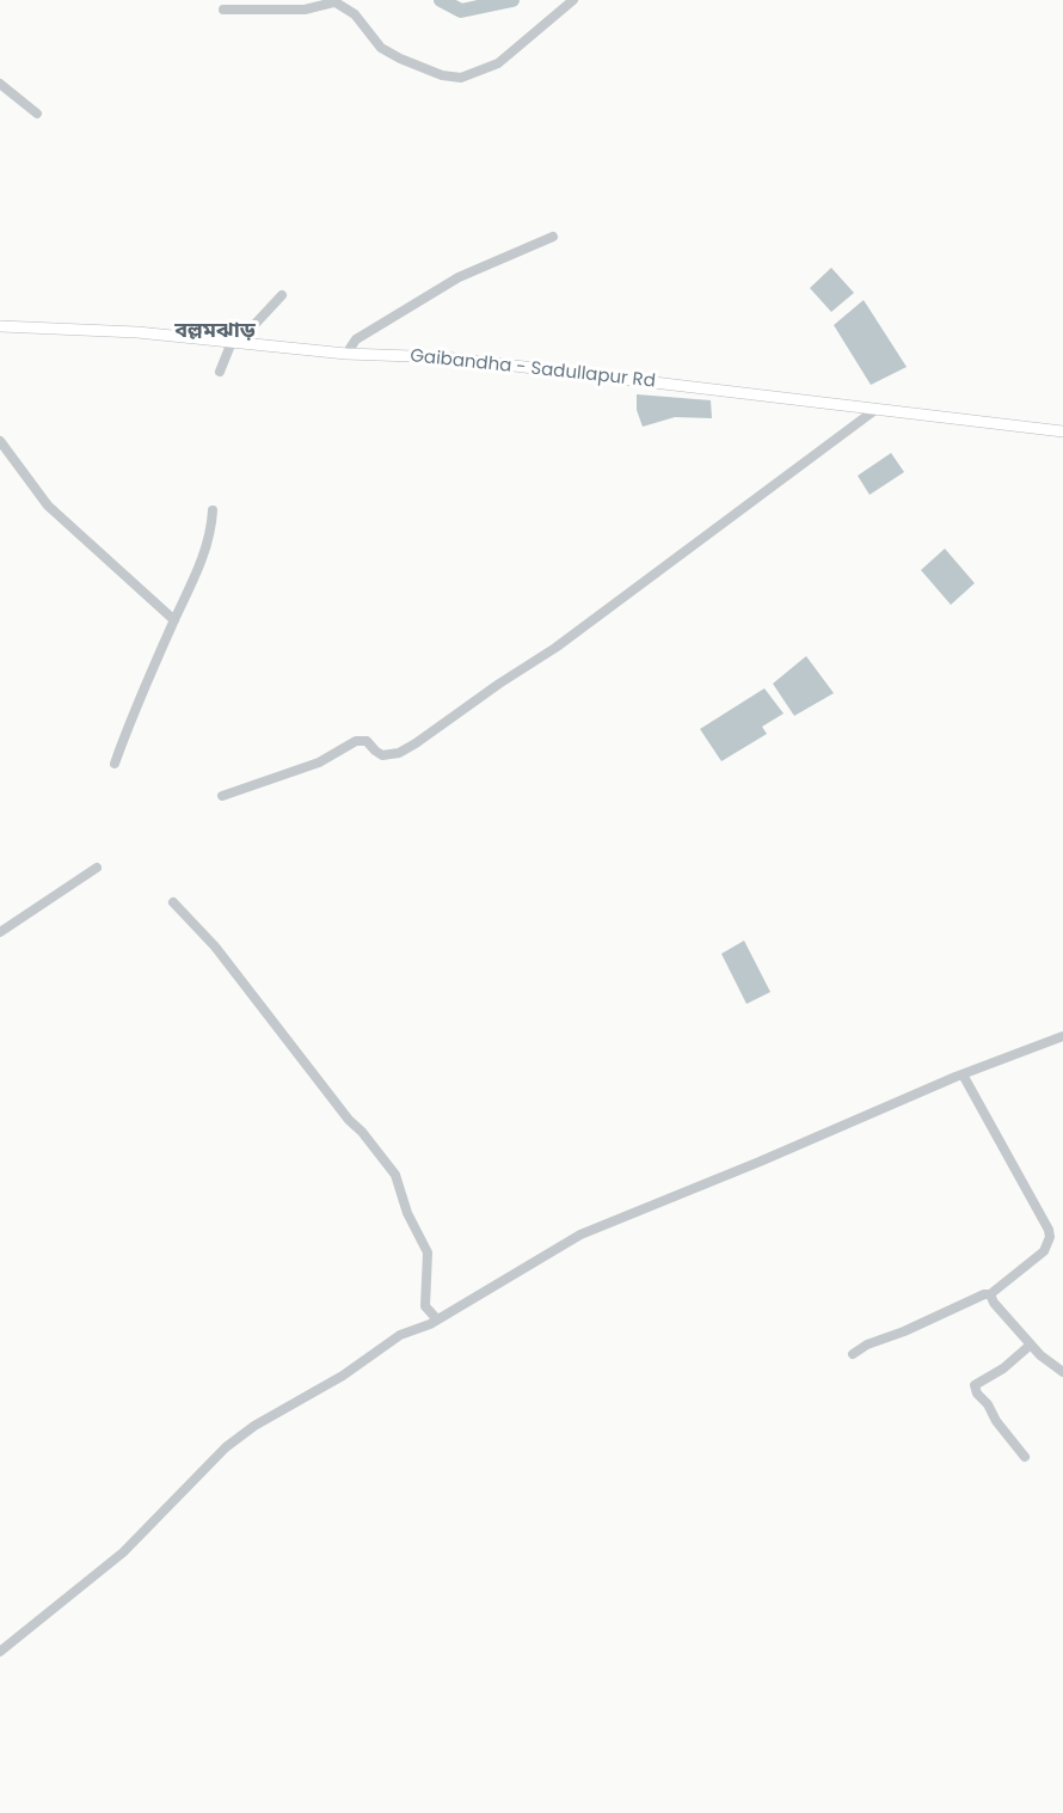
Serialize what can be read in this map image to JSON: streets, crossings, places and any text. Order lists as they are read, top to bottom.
{
  "streets": {
    "main road": ["Gaibandha - Sadullapur Rd"]
  },
  "districts": ["বল্লমঝাড়"]
}
